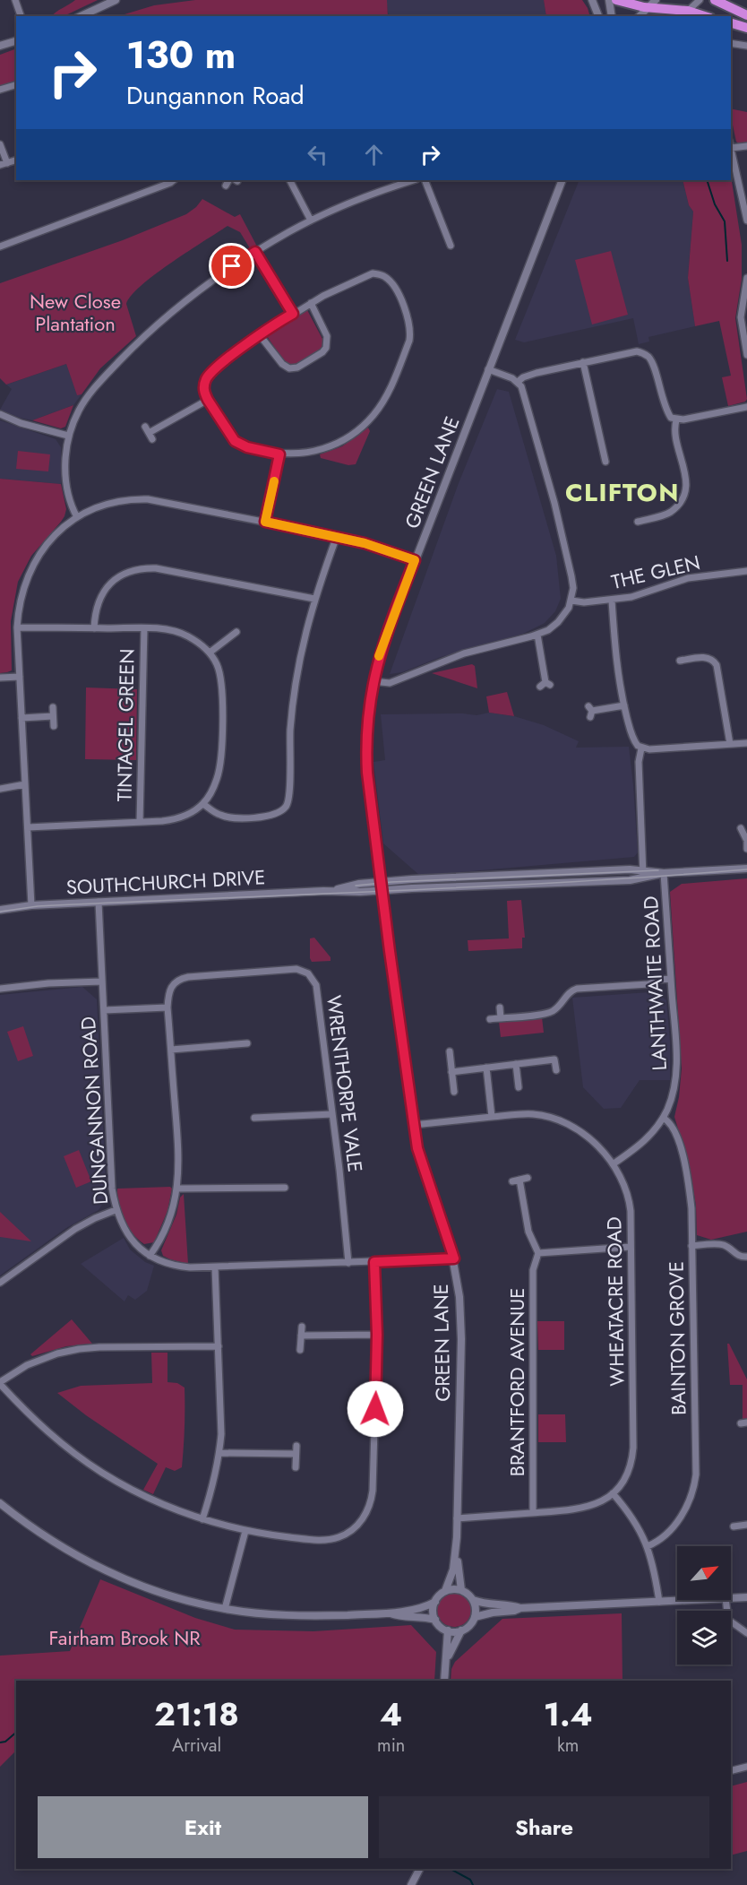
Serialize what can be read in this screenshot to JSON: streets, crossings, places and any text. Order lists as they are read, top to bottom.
{
  "streets": {
    "street": [
      "GREEN LANE",
      "THE GLEN",
      "TINTAGEL GREEN",
      "SOUTHCHURCH DRIVE",
      "LANTHWAITE ROAD",
      "WRENTHORPE VALE",
      "DUNGANNON ROAD",
      "WHEATACRE ROAD",
      "BAINTON GROVE",
      "BRANTFORD AVENUE"
    ]
  },
  "crossings": [
    ["GREEN LANE", "SOUTHCHURCH DRIVE"],
    ["GREEN LANE", "DUNGANNON ROAD"],
    ["GREEN LANE", "WHEATACRE ROAD"],
    ["SOUTHCHURCH DRIVE", "LANTHWAITE ROAD"],
    ["SOUTHCHURCH DRIVE", "DUNGANNON ROAD"],
    ["LANTHWAITE ROAD", "WHEATACRE ROAD"],
    ["LANTHWAITE ROAD", "BAINTON GROVE"],
    ["WRENTHORPE VALE", "DUNGANNON ROAD"],
    ["WHEATACRE ROAD", "BRANTFORD AVENUE"]
  ],
  "districts": ["CLIFTON"],
  "parks": ["New Close Plantation", "Fairham Brook NR"],
  "north": "top right",
  "page": {
    "turn": ["130 m", "Dungannon Road"],
    "eta": [
      "21:18",
      "Arrival",
      "4",
      "min",
      "1.4",
      "km"
    ],
    "buttons": ["Exit", "Share"]
  }
}
